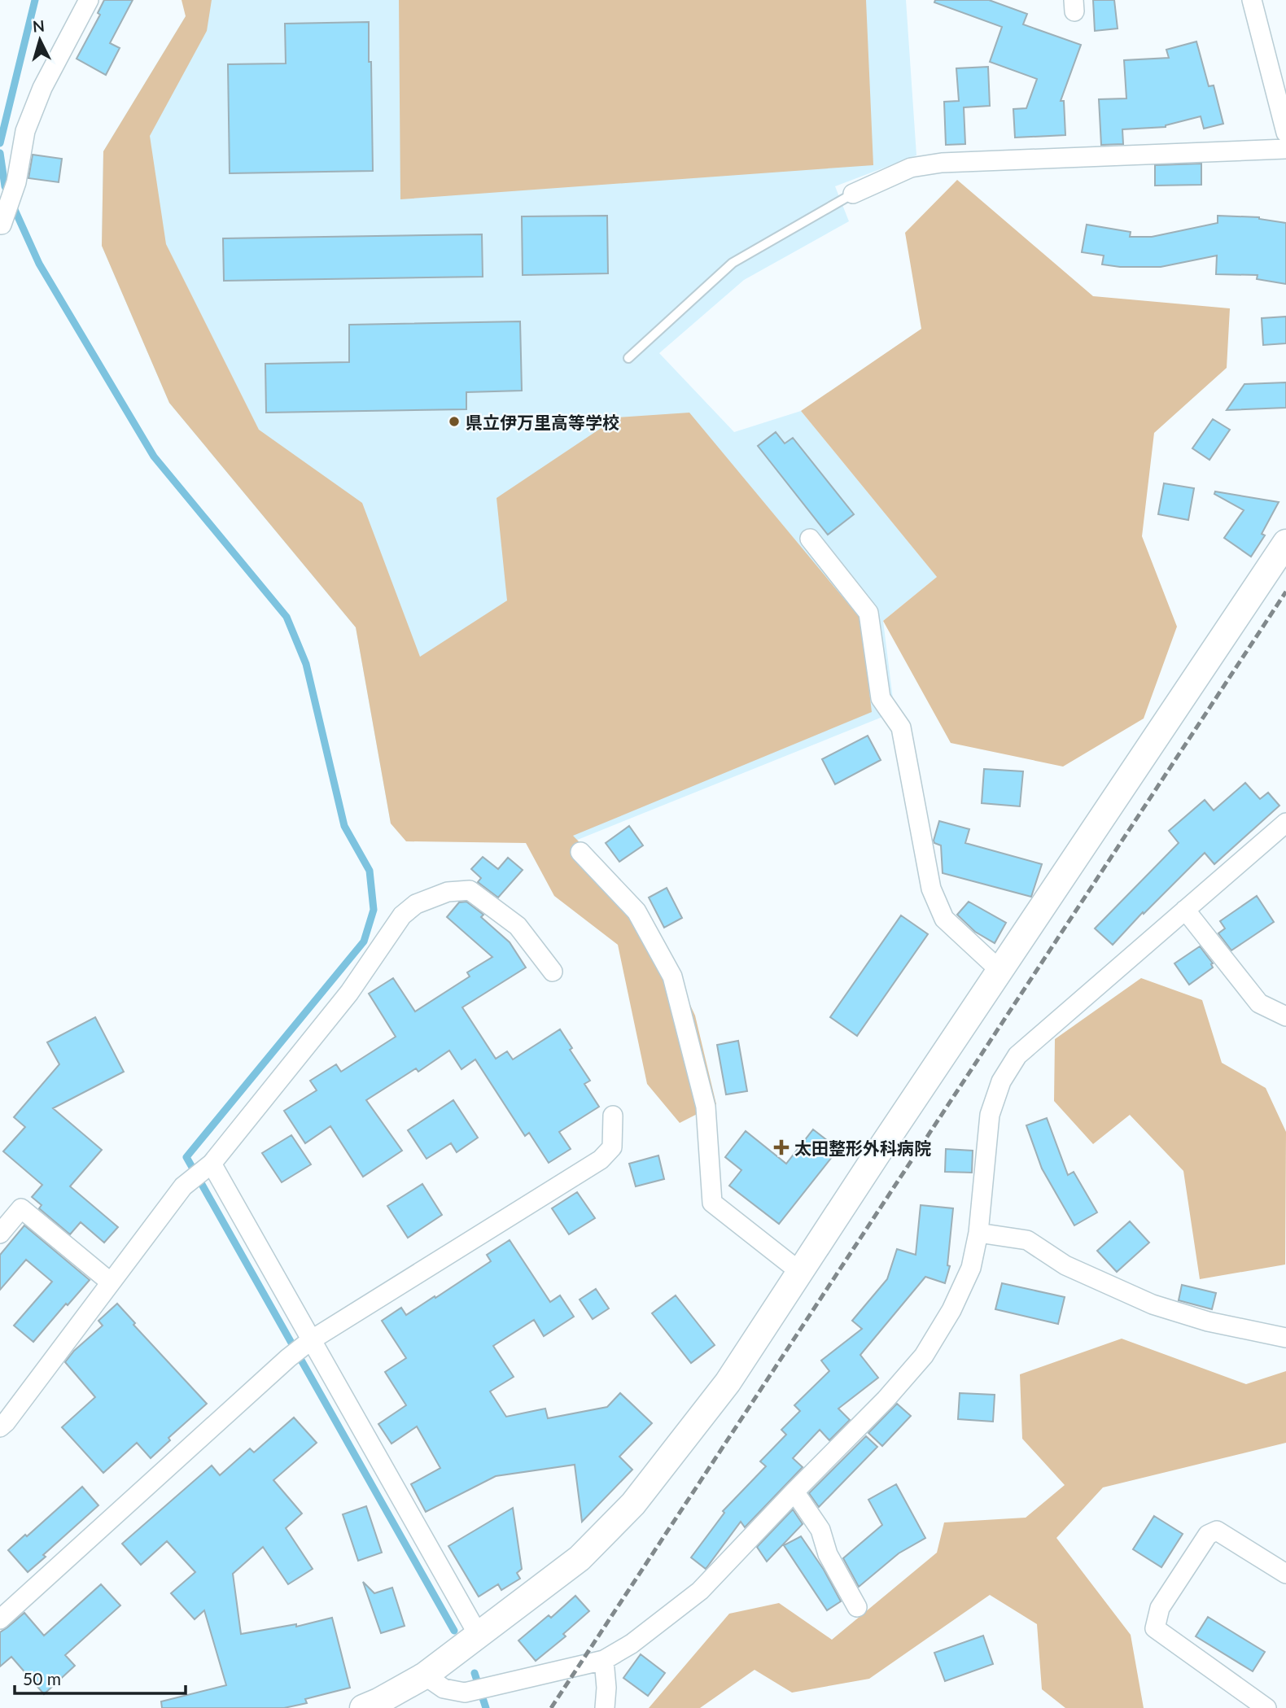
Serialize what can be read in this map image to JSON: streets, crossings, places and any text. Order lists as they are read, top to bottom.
{
  "places": {
    "other": ["県立伊万里高等学校"],
    "health": ["太田整形外科病院"]
  },
  "scale_bar": "50 m",
  "north": "top"
}
